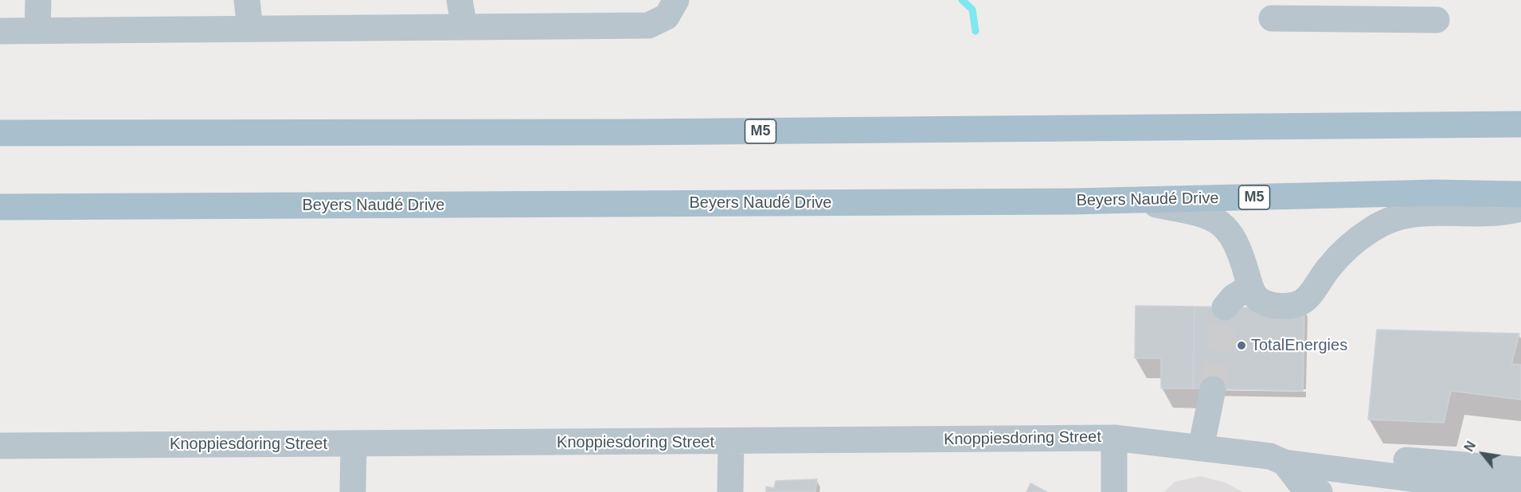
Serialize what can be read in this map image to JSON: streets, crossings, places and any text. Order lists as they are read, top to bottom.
{
  "streets": {
    "main road": ["M5", "Beyers Naudé Drive"],
    "street": ["Knoppiesdoring Street"]
  },
  "places": ["TotalEnergies"],
  "north": "top left"
}
